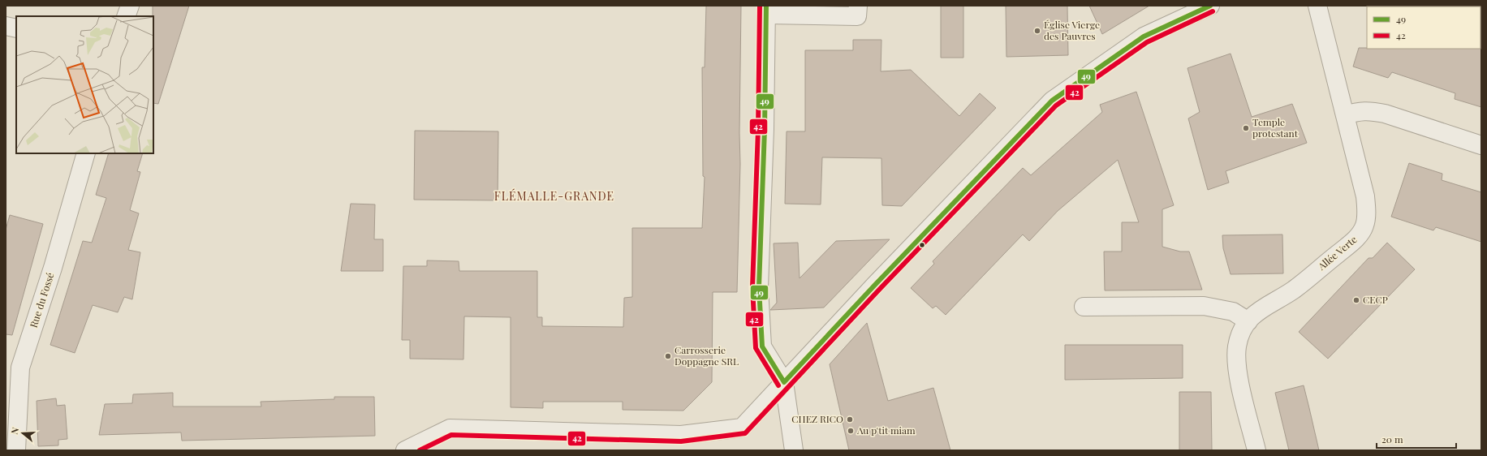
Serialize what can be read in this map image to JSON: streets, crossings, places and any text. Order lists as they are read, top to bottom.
{
  "streets": {
    "street": ["Allée Verte", "Rue du Fossé"]
  },
  "districts": ["FLÉMALLE-GRANDE"],
  "places": [
    "Église Vierge des Pauvres",
    "Temple protestant",
    "CECP",
    "Carrosserie Doppagne SRL",
    "CHEZ RICO",
    "Au p'tit miam"
  ],
  "lines": ["transit line 49", "transit line 42"],
  "legend": ["49", "42"],
  "scale_bar": "20 m",
  "north": "left"
}
